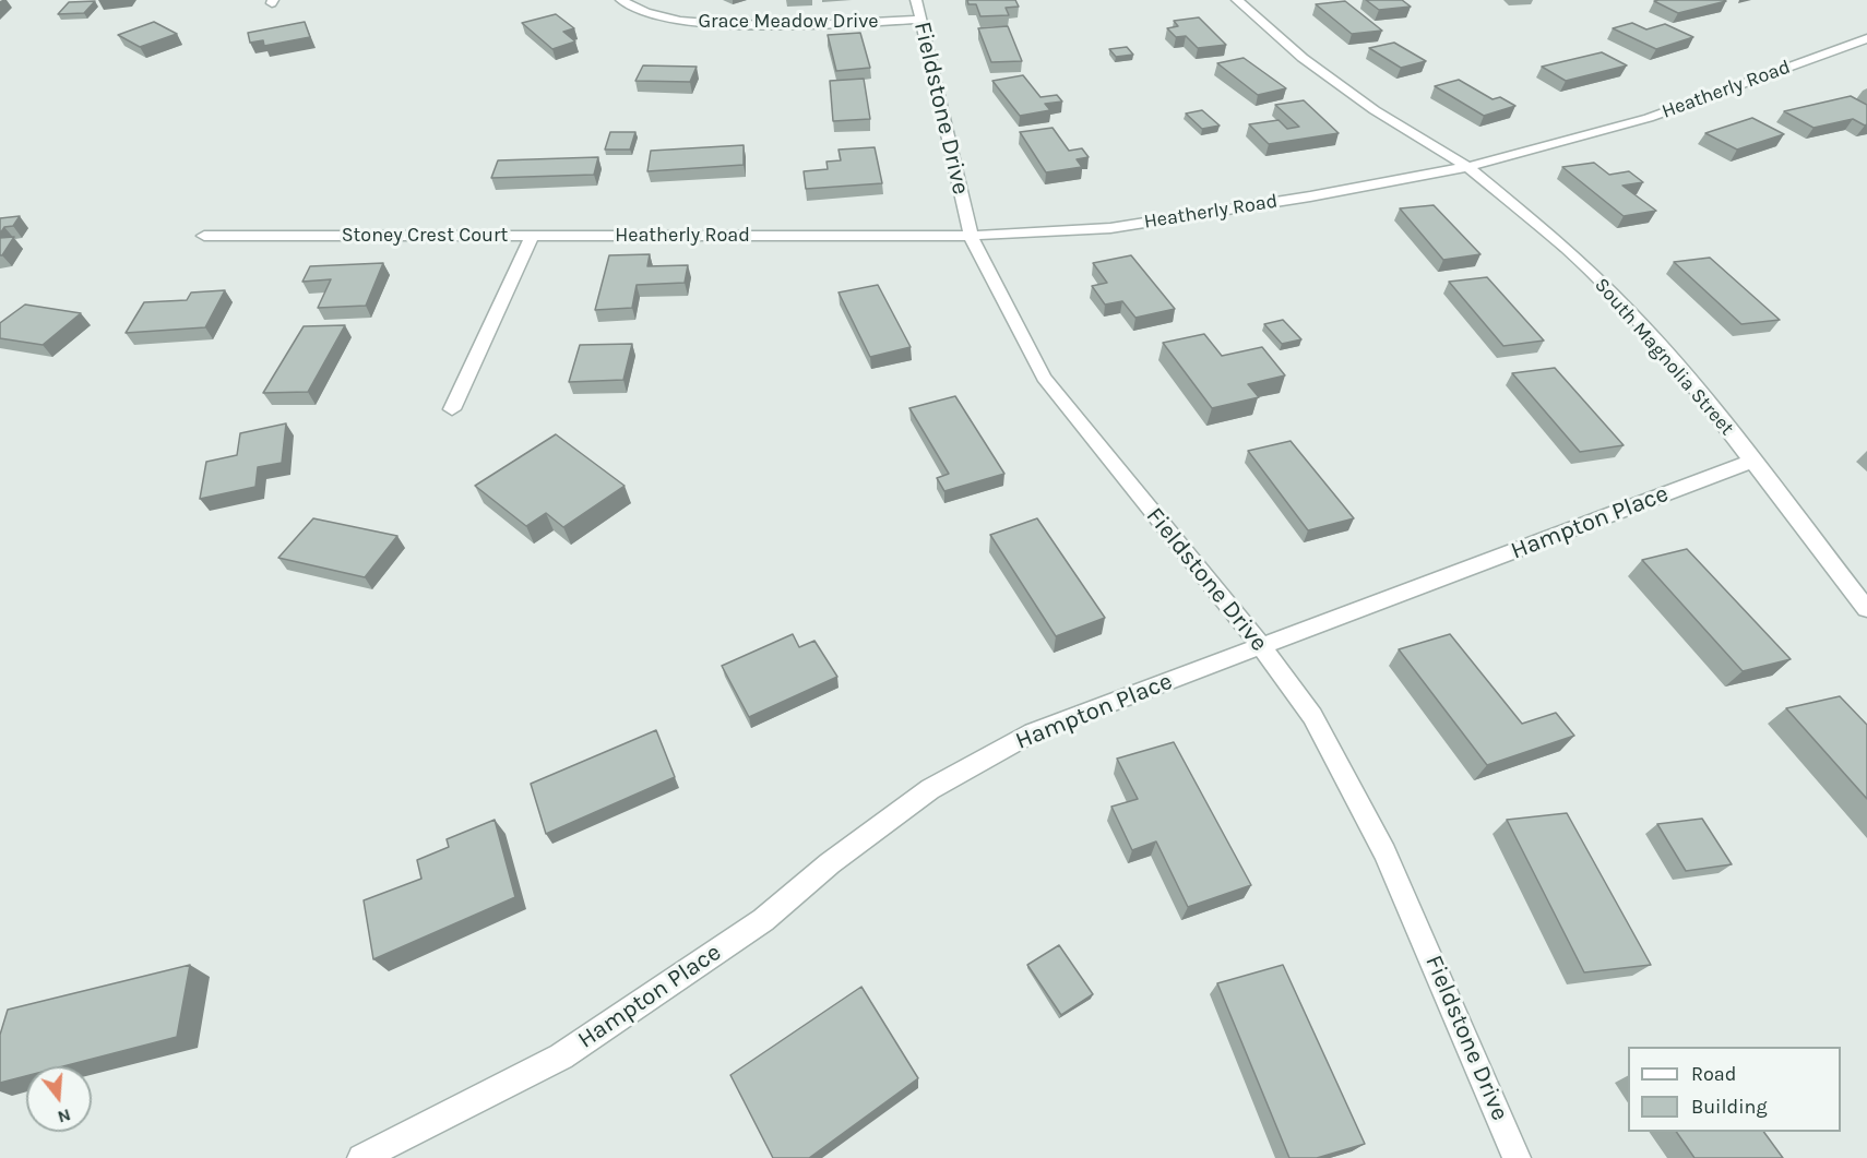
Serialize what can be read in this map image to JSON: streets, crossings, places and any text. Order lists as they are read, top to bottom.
{
  "streets": {
    "street": [
      "Grace Meadow Drive",
      "Heatherly Road",
      "Fieldstone Drive",
      "Stoney Crest Court",
      "South Magnolia Street",
      "Hampton Place"
    ]
  },
  "crossings": [
    ["Grace Meadow Drive", "Fieldstone Drive"],
    ["Heatherly Road", "Fieldstone Drive"],
    ["Heatherly Road", "Stoney Crest Court"],
    ["Heatherly Road", "South Magnolia Street"],
    ["Fieldstone Drive", "Hampton Place"],
    ["South Magnolia Street", "Hampton Place"]
  ],
  "legend": ["Road", "Building"],
  "north": "bottom"
}
